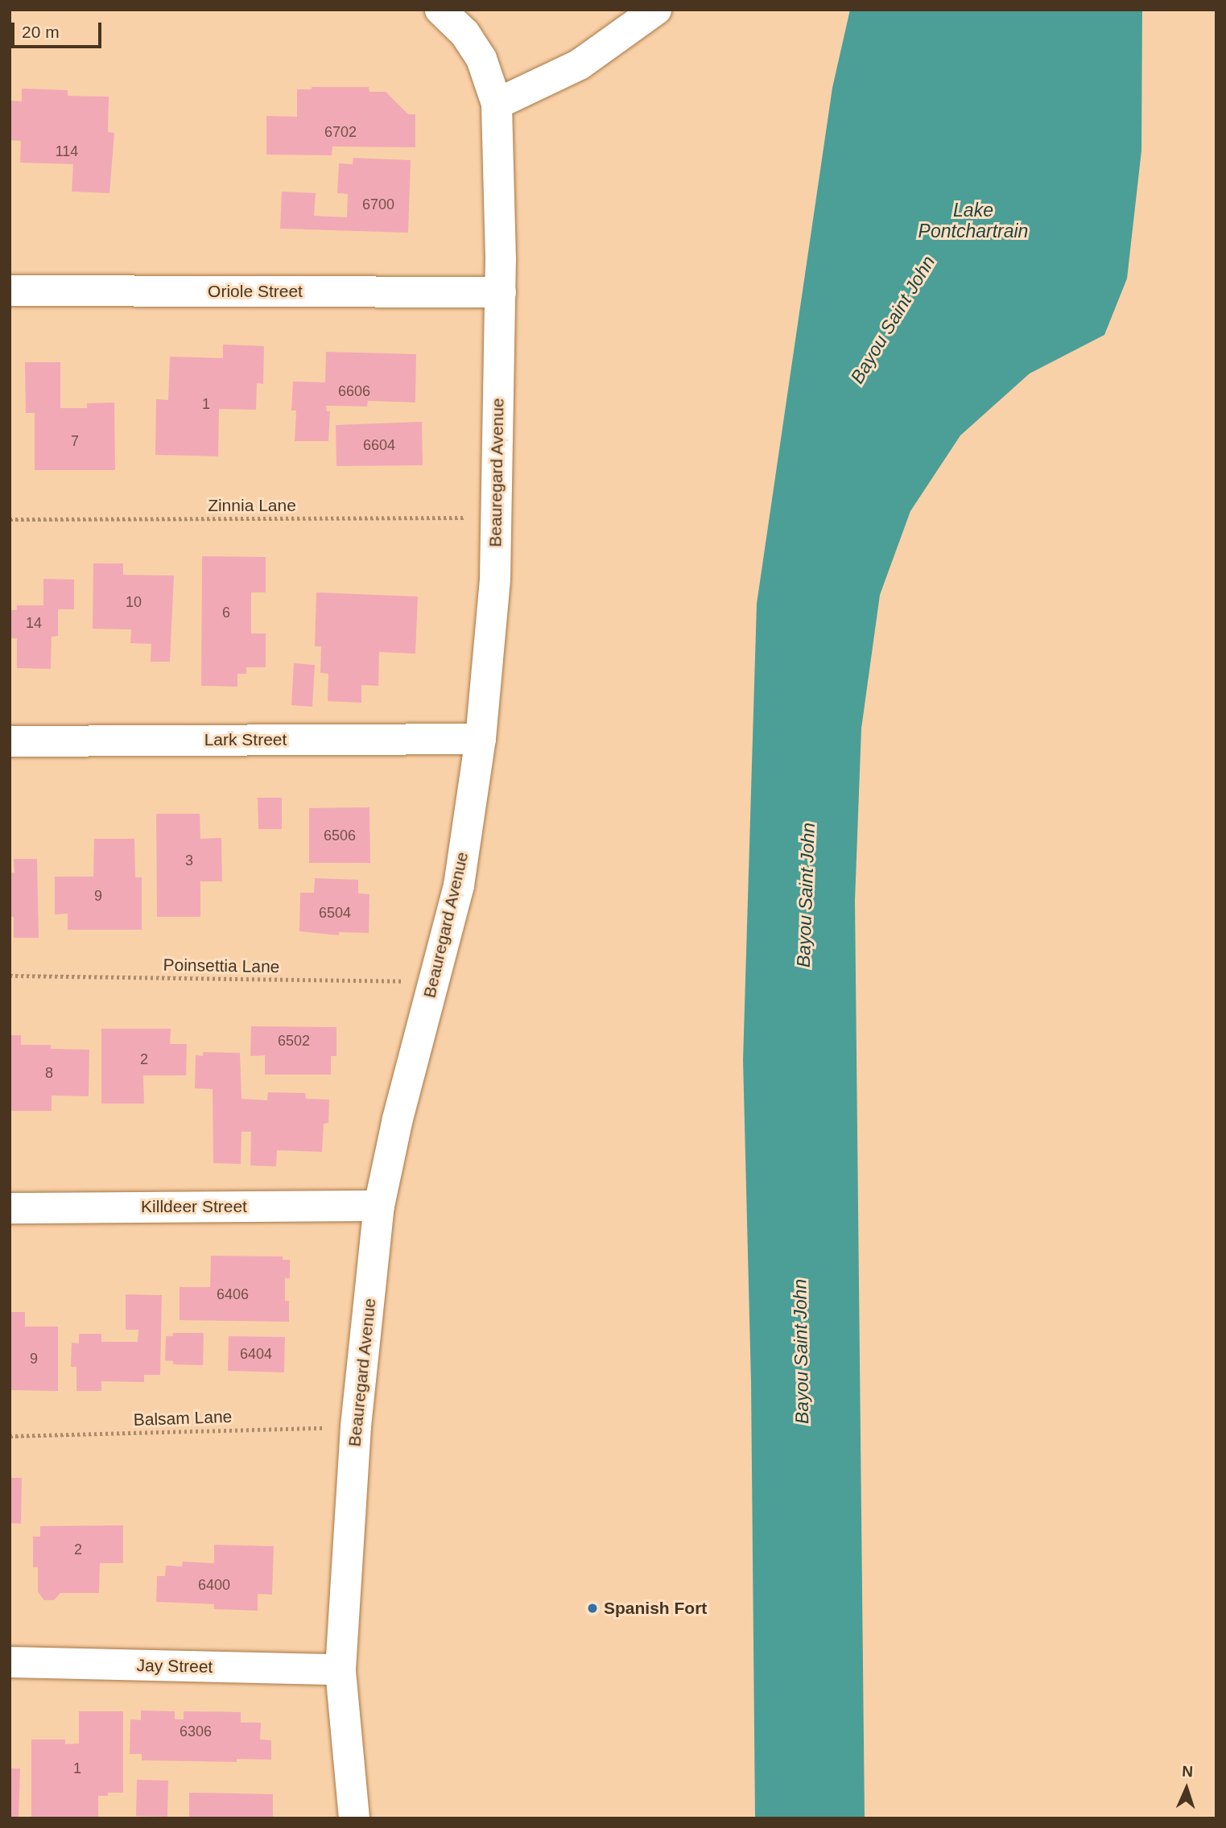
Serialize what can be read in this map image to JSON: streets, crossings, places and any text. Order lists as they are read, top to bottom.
{
  "streets": {
    "street": [
      "Oriole Street",
      "Beauregard Avenue",
      "Lark Street",
      "Killdeer Street",
      "Jay Street"
    ],
    "path": ["Zinnia Lane", "Poinsettia Lane", "Balsam Lane"]
  },
  "crossings": [
    ["Oriole Street", "Beauregard Avenue"],
    ["Beauregard Avenue", "Zinnia Lane"],
    ["Beauregard Avenue", "Lark Street"],
    ["Beauregard Avenue", "Poinsettia Lane"],
    ["Beauregard Avenue", "Killdeer Street"],
    ["Beauregard Avenue", "Balsam Lane"],
    ["Beauregard Avenue", "Jay Street"]
  ],
  "water": ["Lake Pontchartrain", "Bayou Saint John"],
  "places": ["Spanish Fort"],
  "house_numbers": [
    "6702",
    "114",
    "6700",
    "6606",
    "1",
    "7",
    "6604",
    "10",
    "6",
    "14",
    "6506",
    "3",
    "9",
    "6504",
    "6502",
    "2",
    "8",
    "6406",
    "6404",
    "9",
    "2",
    "6400",
    "6306",
    "1"
  ],
  "scale_bar": "20 m",
  "north": "top"
}
